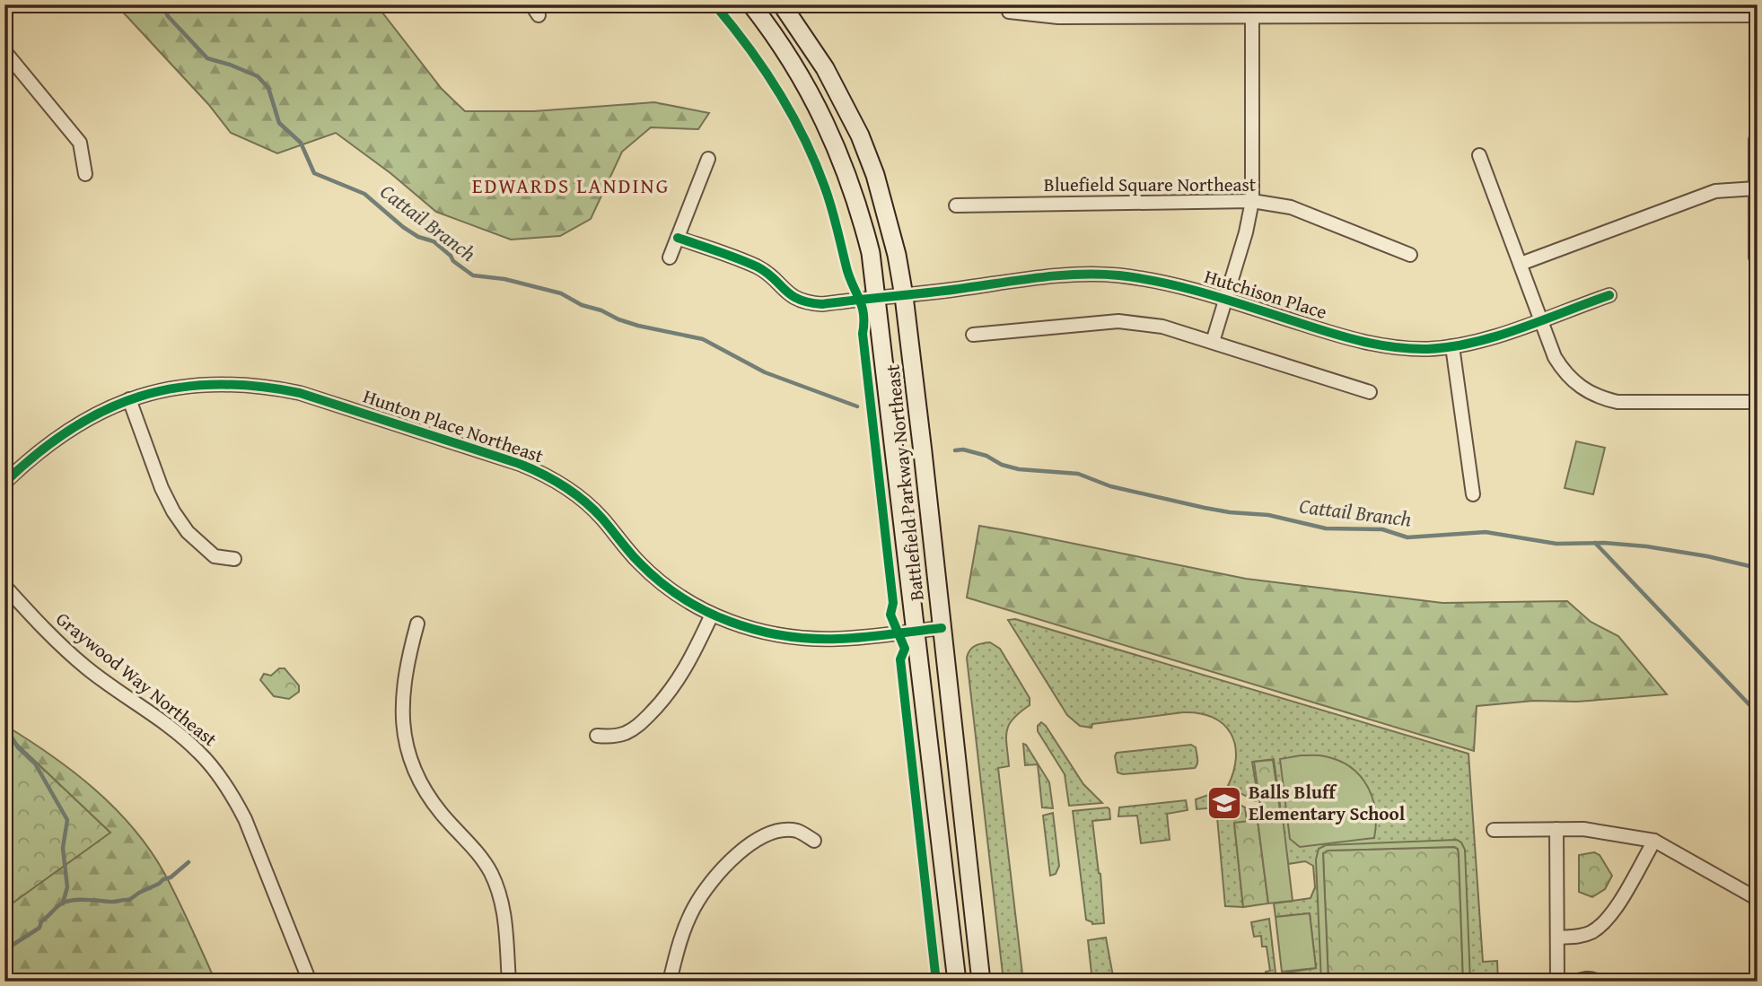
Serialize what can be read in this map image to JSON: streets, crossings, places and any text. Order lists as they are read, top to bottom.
{
  "streets": {
    "main road": ["Battlefield Parkway Northeast"],
    "street": [
      "Bluefield Square Northeast",
      "Hutchison Place",
      "Hunton Place Northeast",
      "Graywood Way Northeast"
    ]
  },
  "crossings": [
    ["Hutchison Place", "Battlefield Parkway Northeast"],
    ["Hunton Place Northeast", "Battlefield Parkway Northeast"]
  ],
  "districts": ["EDWARDS LANDING"],
  "water": ["Cattail Branch"],
  "places": {
    "school or university": ["Balls Bluff Elementary School"]
  }
}
